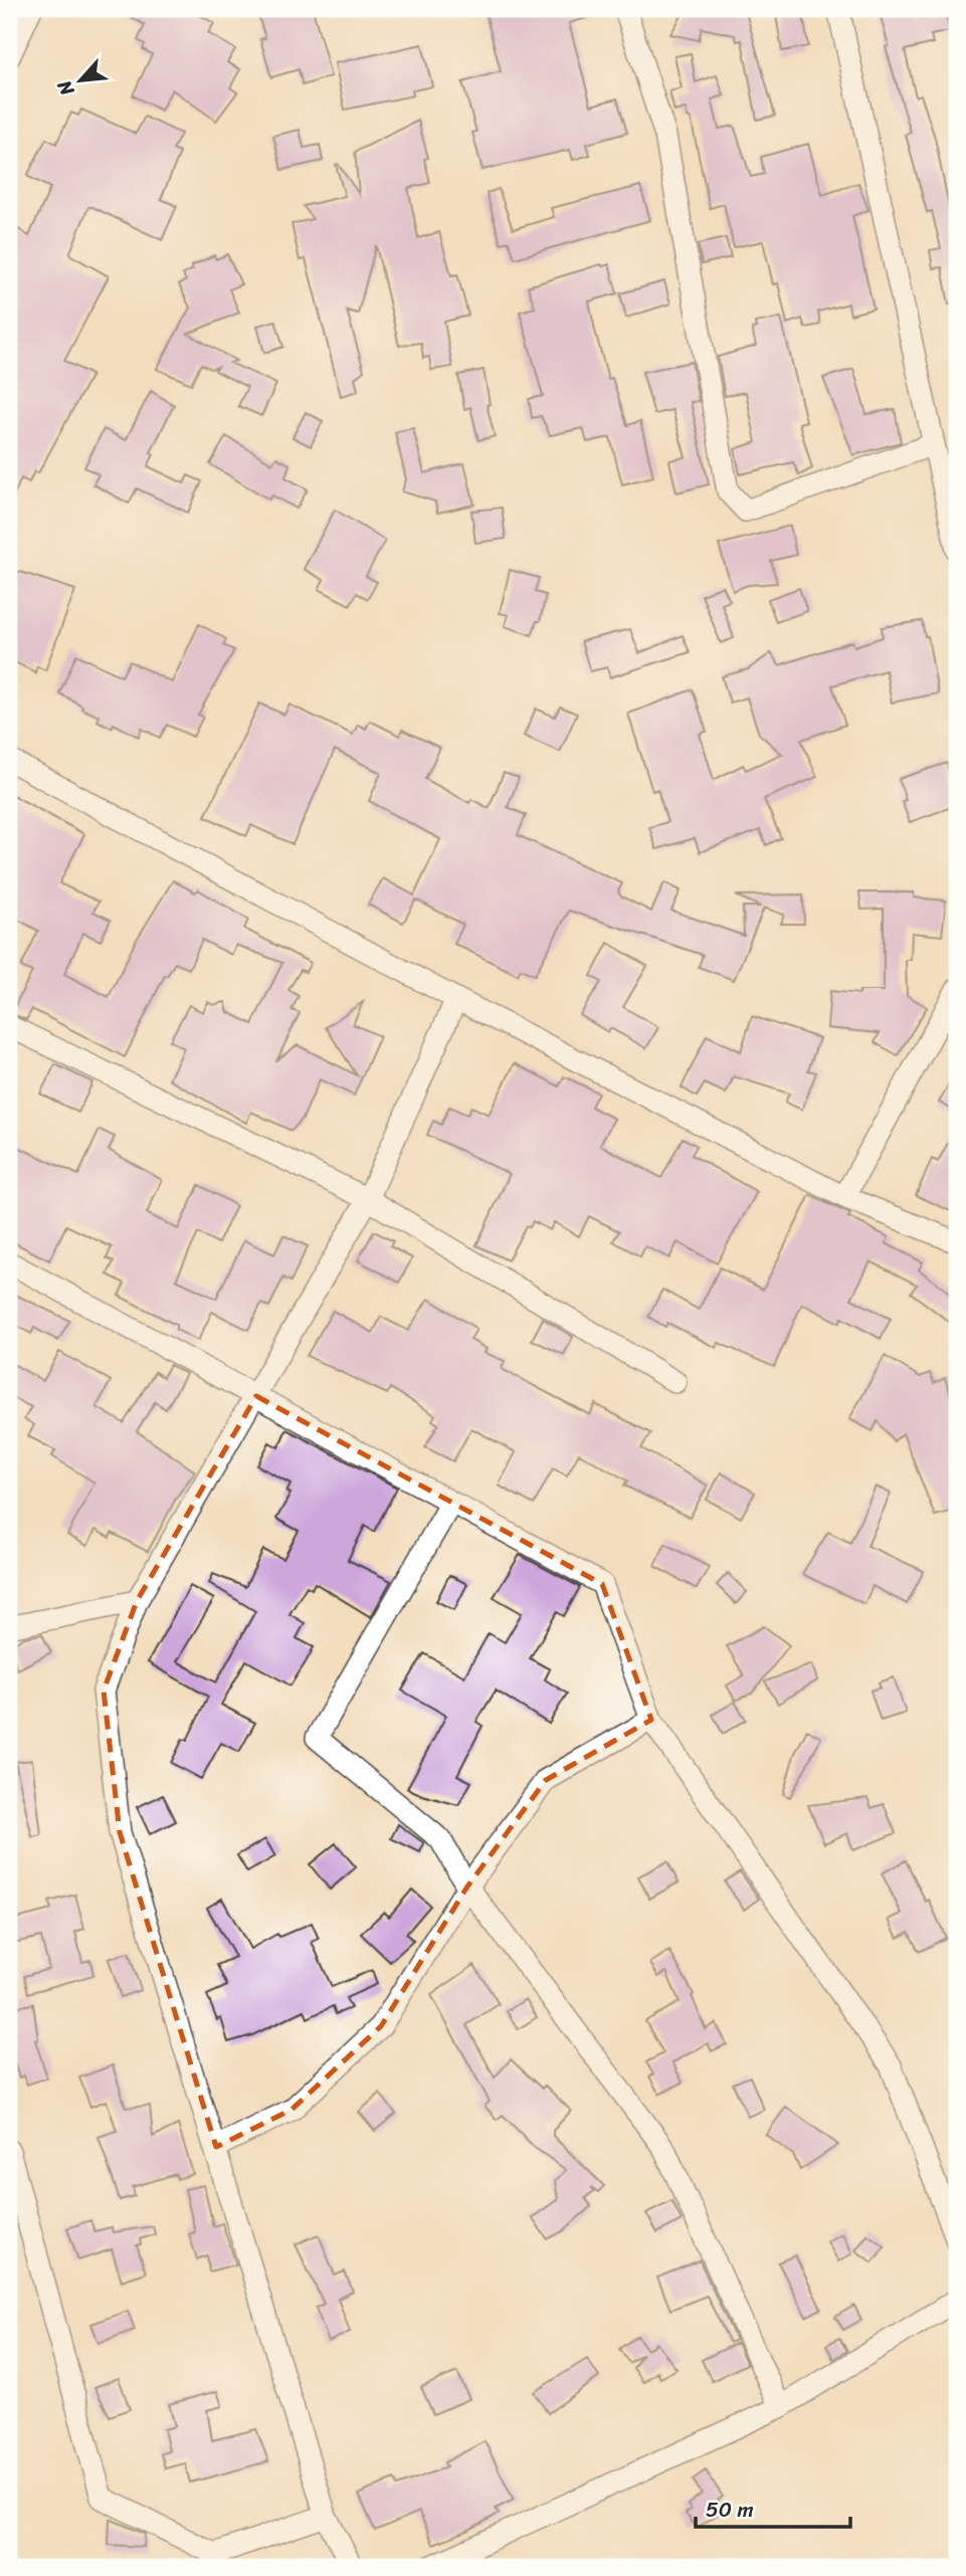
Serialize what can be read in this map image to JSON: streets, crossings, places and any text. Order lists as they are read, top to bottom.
{
  "scale_bar": "50 m",
  "north": "bottom left"
}
